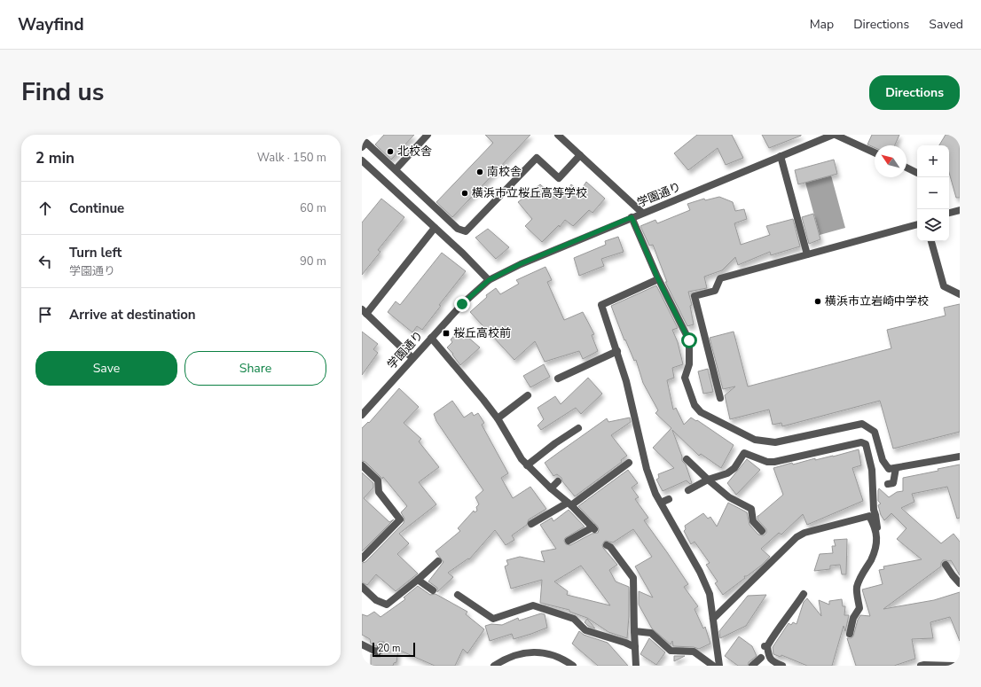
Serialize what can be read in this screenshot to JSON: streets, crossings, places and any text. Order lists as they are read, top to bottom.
{
  "streets": {
    "street": ["学園通り"]
  },
  "places": {
    "other": [
      "北校舎",
      "南校舎",
      "横浜市立桜丘高等学校",
      "横浜市立岩崎中学校"
    ],
    "transit": ["桜丘高校前"]
  },
  "scale_bar": "20 m",
  "north": "top left",
  "page": {
    "header": "Wayfind",
    "nav": ["Map", "Directions", "Saved"],
    "title": "Find us",
    "buttons": [
      "Directions",
      ["Save", "Share"]
    ],
    "heading": ["2 min", "Walk · 150 m"],
    "map_buttons": ["+", "−"],
    "list": [
      ["Continue", "60 m"],
      ["Turn left", "学園通り", "90 m"],
      "Arrive at destination"
    ],
    "scale": "20 m"
  }
}
